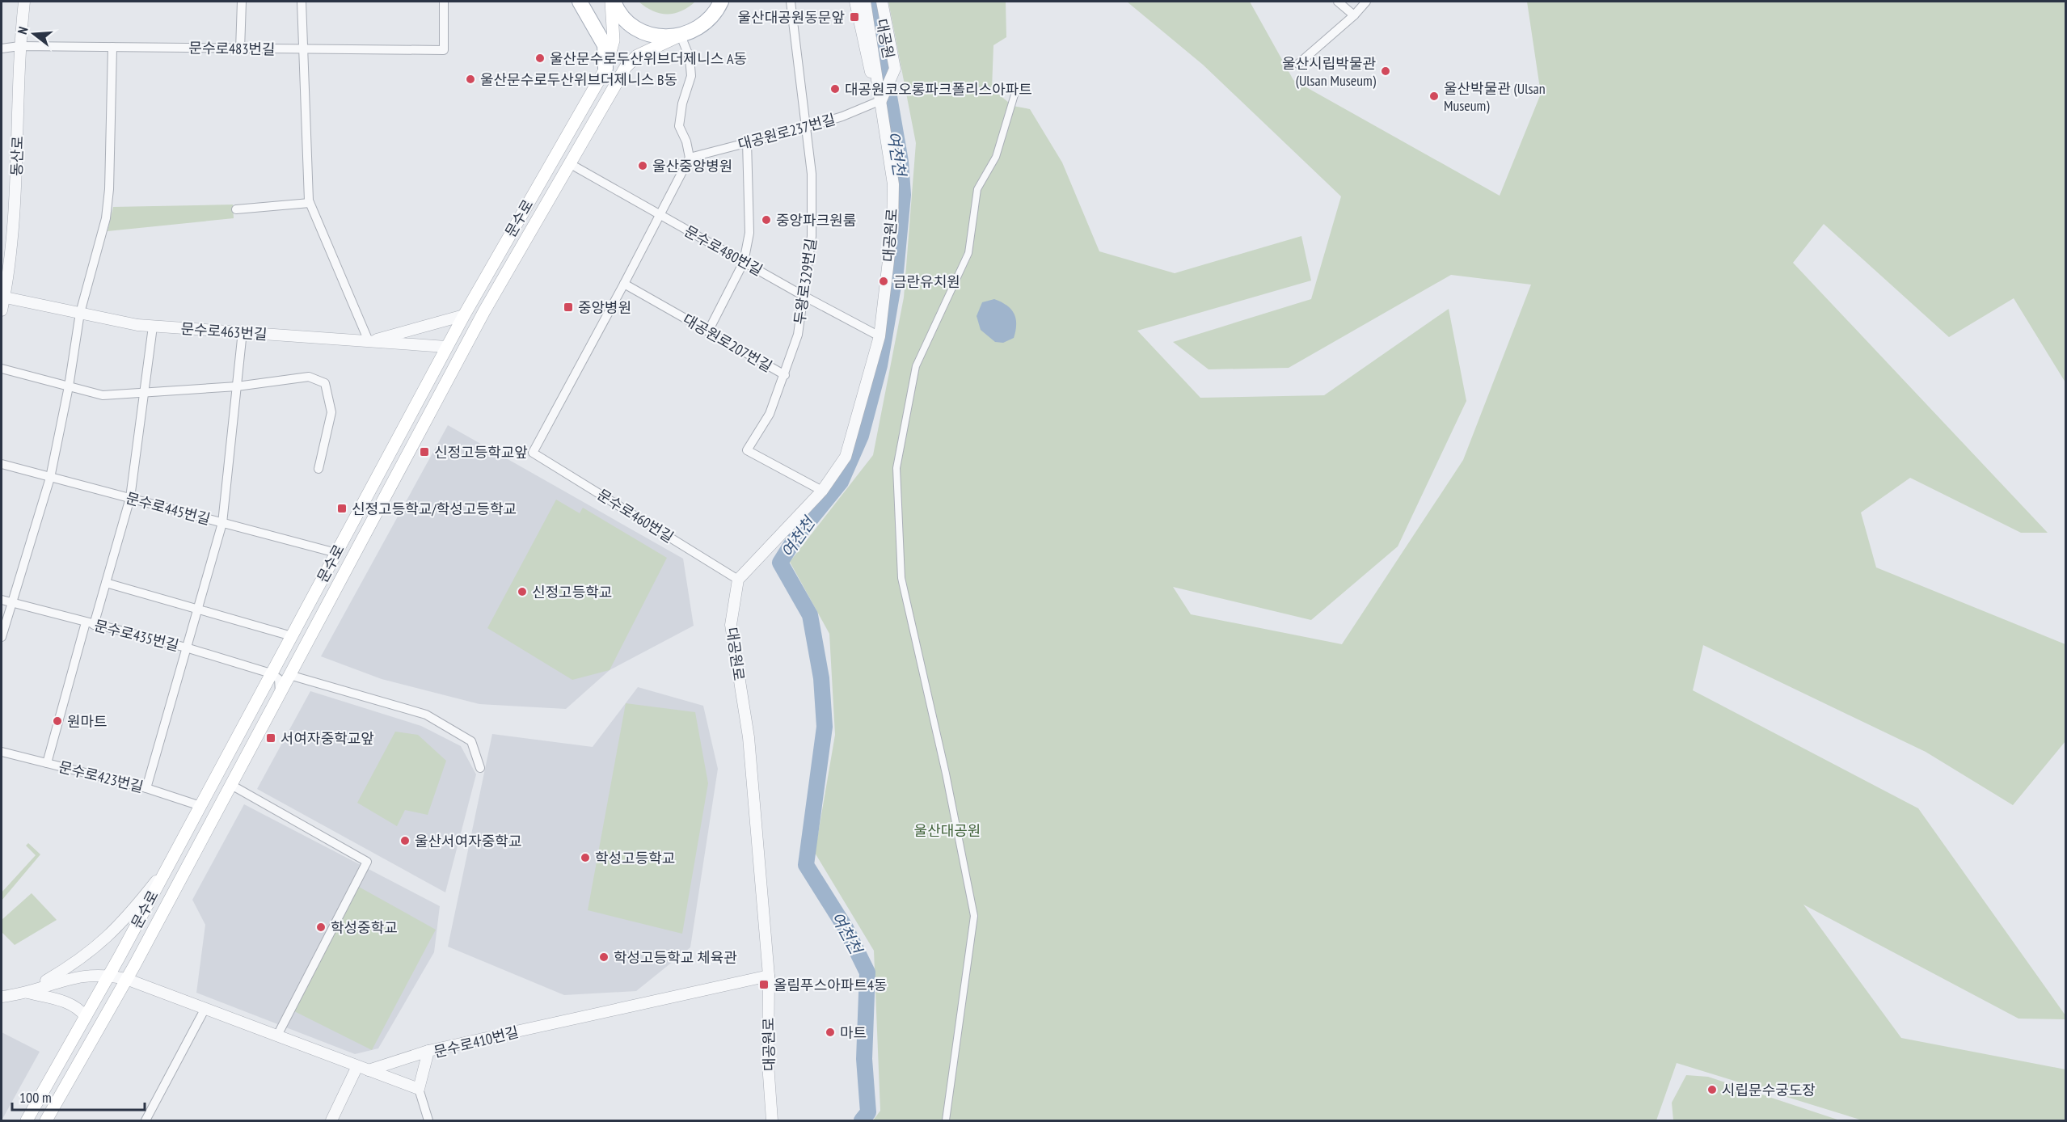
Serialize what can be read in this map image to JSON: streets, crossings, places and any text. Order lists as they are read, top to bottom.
{
  "streets": {
    "main road": ["문수로"],
    "street": [
      "대공원",
      "문수로483번길",
      "대공원로237번길",
      "동산로",
      "대공원로",
      "문수로480번길",
      "두왕로329번길",
      "문수로463번길",
      "대공원로207번길",
      "문수로445번길",
      "문수로460번길",
      "문수로435번길",
      "문수로423번길",
      "문수로410번길"
    ]
  },
  "crossings": [
    ["문수로483번길", "동산로"],
    ["대공원로237번길", "대공원로"],
    ["대공원로237번길", "두왕로329번길"],
    ["동산로", "문수로463번길"],
    ["문수로", "문수로480번길"],
    ["문수로", "문수로463번길"],
    ["문수로", "문수로445번길"],
    ["문수로", "문수로435번길"],
    ["문수로", "문수로423번길"],
    ["대공원로", "문수로480번길"],
    ["대공원로", "대공원로207번길"],
    ["대공원로", "문수로460번길"],
    ["대공원로", "문수로410번길"],
    ["문수로480번길", "두왕로329번길"],
    ["두왕로329번길", "대공원로207번길"],
    ["대공원로207번길", "문수로460번길"]
  ],
  "water": ["여천천"],
  "parks": ["울산대공원"],
  "places": {
    "transit": [
      "울산대공원동문앞",
      "중앙병원",
      "신정고등학교앞",
      "신정고등학교/학성고등학교",
      "서여자중학교앞",
      "올림푸스아파트4동"
    ],
    "other": [
      "울산문수로두산위브더제니스 A동",
      "울산시립박물관 (Ulsan Museum)",
      "울산문수로두산위브더제니스 B동",
      "대공원코오롱파크폴리스아파트",
      "울산박물관 (Ulsan Museum)",
      "울산중앙병원",
      "중앙파크원룸",
      "금란유치원",
      "신정고등학교",
      "원마트",
      "울산서여자중학교",
      "학성고등학교",
      "학성중학교",
      "학성고등학교 체육관",
      "마트",
      "시립문수궁도장"
    ]
  },
  "scale_bar": "100 m",
  "north": "left"
}
